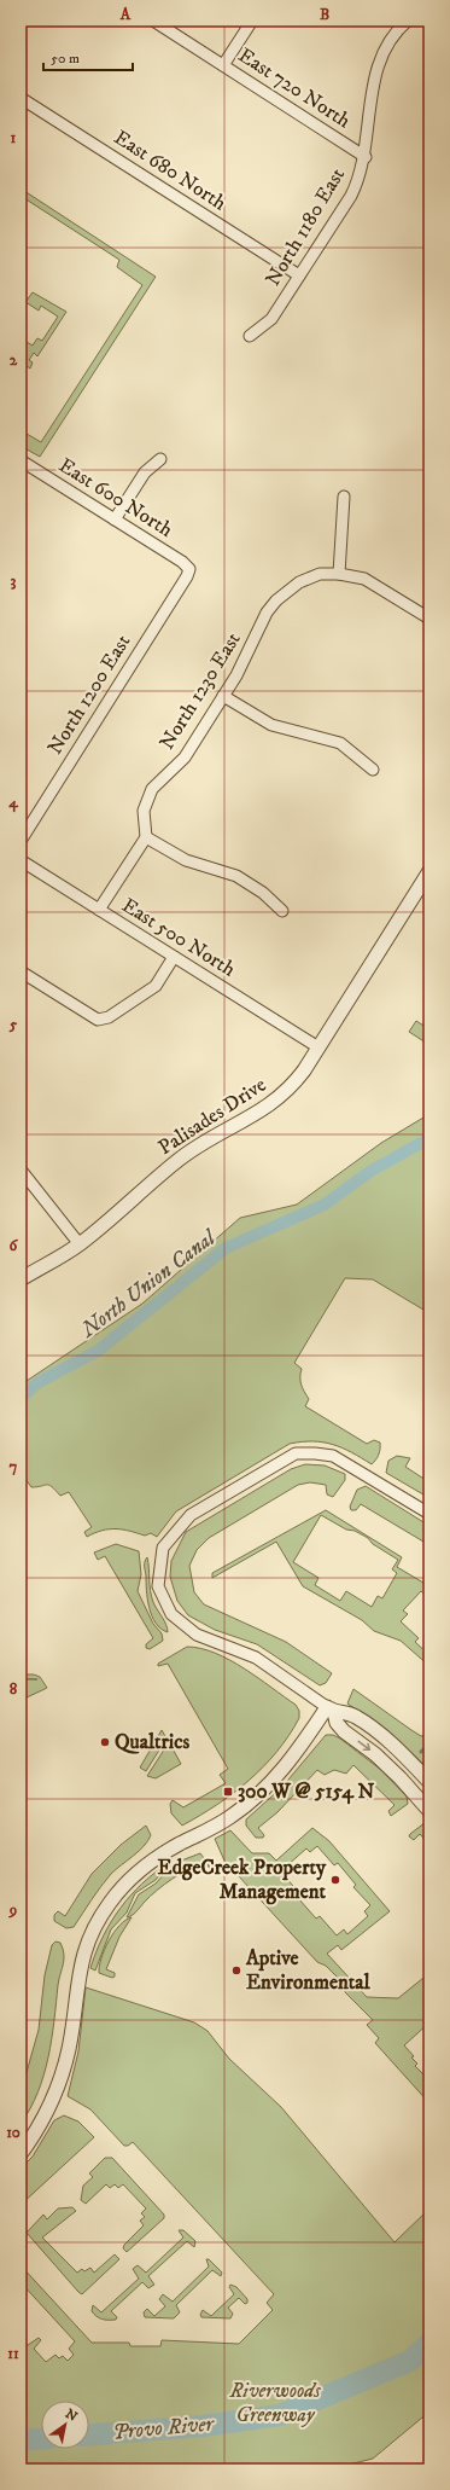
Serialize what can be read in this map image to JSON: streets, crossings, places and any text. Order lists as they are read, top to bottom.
{
  "streets": {
    "street": [
      "East 720 North",
      "East 680 North",
      "North 1180 East",
      "East 600 North",
      "North 1230 East",
      "North 1200 East",
      "East 500 North",
      "Palisades Drive"
    ]
  },
  "crossings": [
    ["East 720 North", "North 1180 East"],
    ["East 680 North", "North 1180 East"],
    ["East 600 North", "North 1200 East"],
    ["East 500 North", "Palisades Drive"]
  ],
  "water": ["North Union Canal", "Provo River"],
  "parks": ["Riverwoods Greenway"],
  "places": {
    "other": ["Qualtrics", "EdgeCreek Property Management", "Aptive Environmental"],
    "transit": ["300 W @ 5154 N"]
  },
  "scale_bar": "50 m",
  "north": "top right",
  "grid": {
    "columns": ["A", "B"],
    "rows": [
      "1",
      "2",
      "3",
      "4",
      "5",
      "6",
      "7",
      "8",
      "9",
      "10",
      "11"
    ]
  }
}
